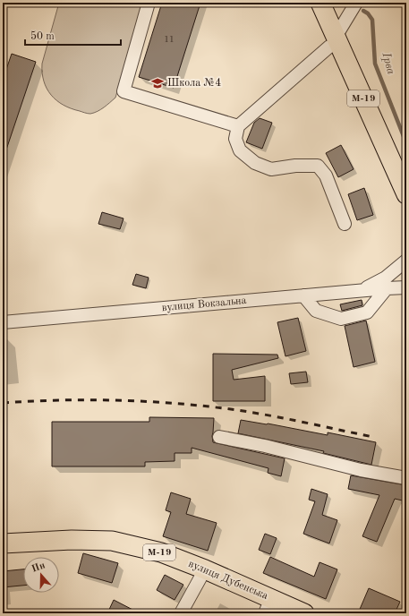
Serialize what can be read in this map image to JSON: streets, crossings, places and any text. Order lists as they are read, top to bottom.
{
  "streets": {
    "highway": ["М-19", "вулиця Дубенська"],
    "street": ["вулиця Вокзальна"]
  },
  "water": ["Ірва"],
  "places": {
    "school or university": ["Школа №4"]
  },
  "house_numbers": ["11"],
  "scale_bar": "50 m",
  "north": "top"
}
